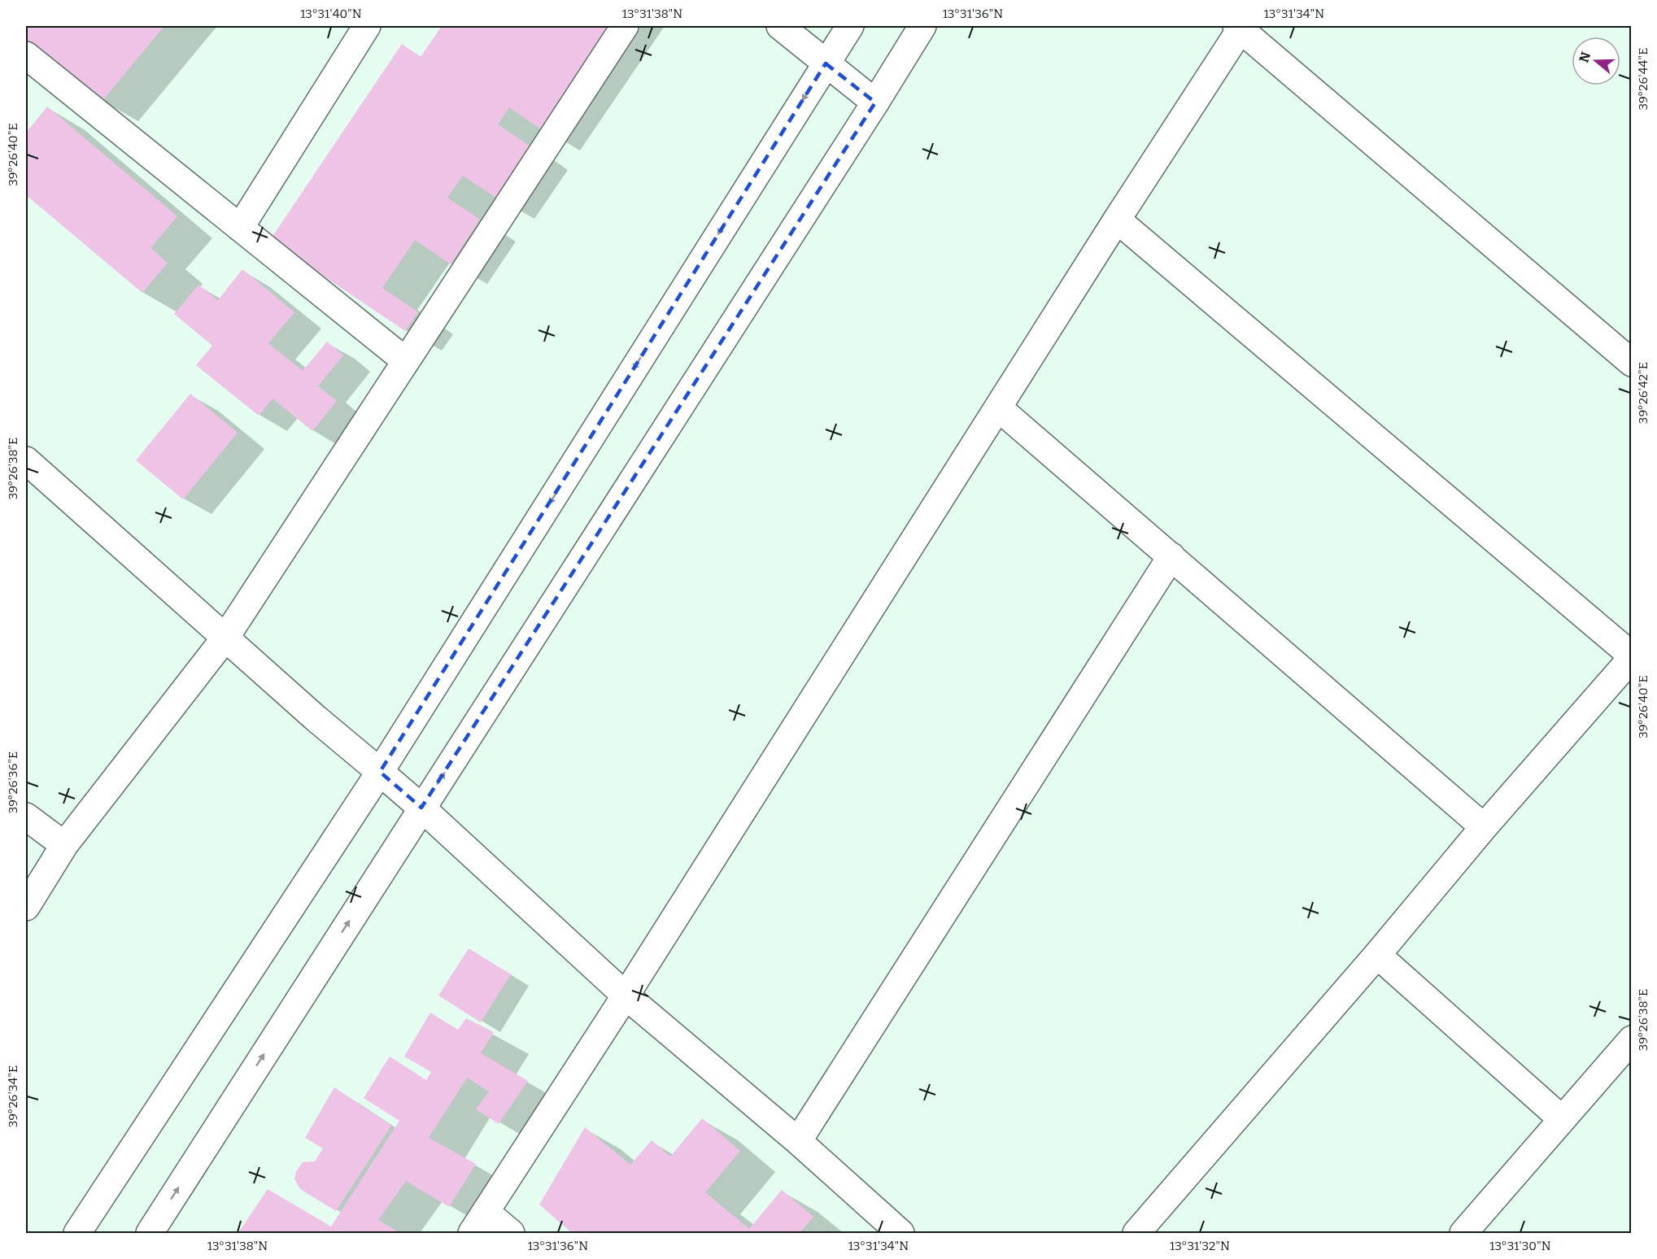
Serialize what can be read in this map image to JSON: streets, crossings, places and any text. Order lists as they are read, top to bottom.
{
  "north": "left",
  "coordinates": [
    "13°31'40\"N",
    "13°31'38\"N",
    "13°31'36\"N",
    "13°31'34\"N",
    "39°26'44\"E",
    "39°26'40\"E",
    "39°26'42\"E",
    "39°26'38\"E",
    "39°26'36\"E",
    "39°26'34\"E",
    "13°31'32\"N",
    "13°31'30\"N"
  ]
}
